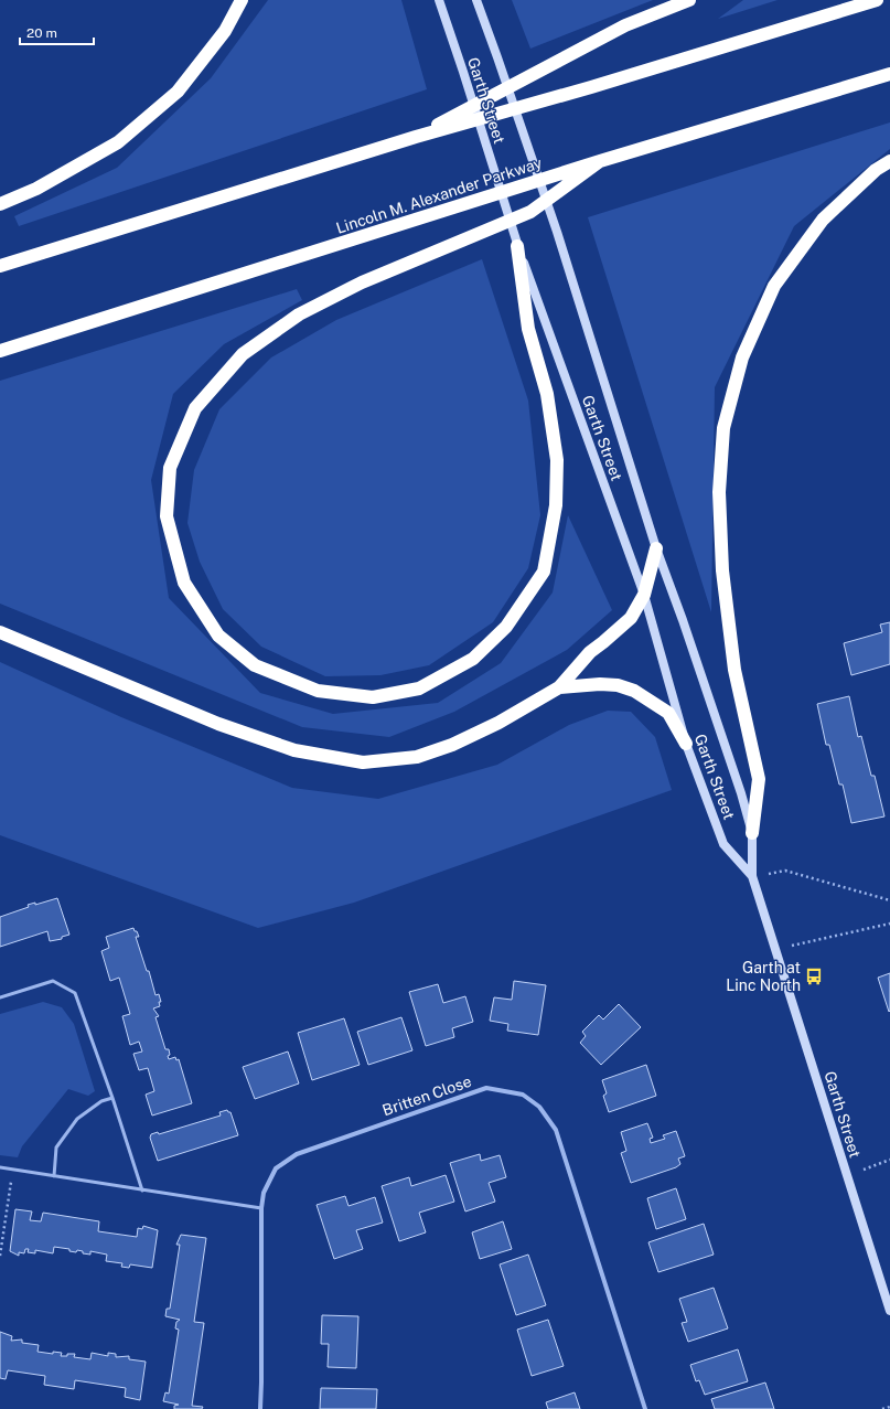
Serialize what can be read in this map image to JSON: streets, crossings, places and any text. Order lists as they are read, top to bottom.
{
  "streets": {
    "highway": ["Lincoln M. Alexander Parkway"],
    "main road": ["Garth Street"],
    "street": ["Britten Close"]
  },
  "places": {
    "bus stop": ["Garth at Linc North"]
  },
  "scale_bar": "20 m"
}
